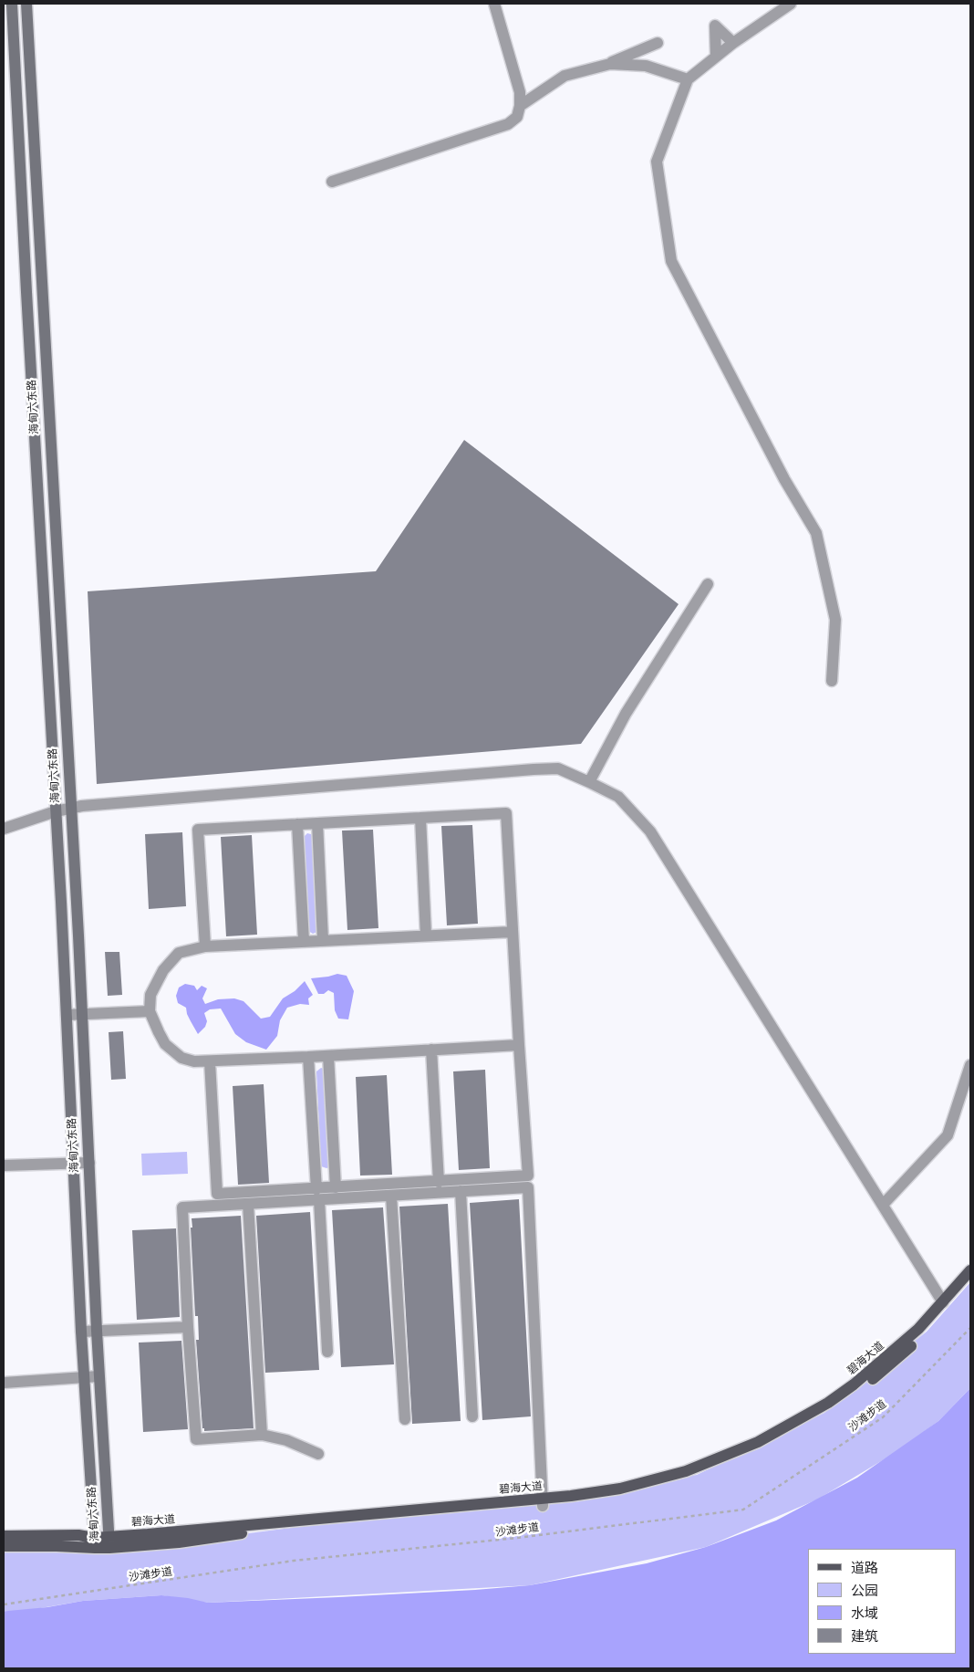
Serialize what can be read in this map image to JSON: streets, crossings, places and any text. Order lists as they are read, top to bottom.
{
  "streets": {
    "main road": ["海甸六东路", "碧海大道"],
    "path": ["沙滩步道"]
  },
  "crossings": [
    ["海甸六东路", "碧海大道"]
  ],
  "legend": [
    "道路",
    "公园",
    "水域",
    "建筑"
  ]
}
